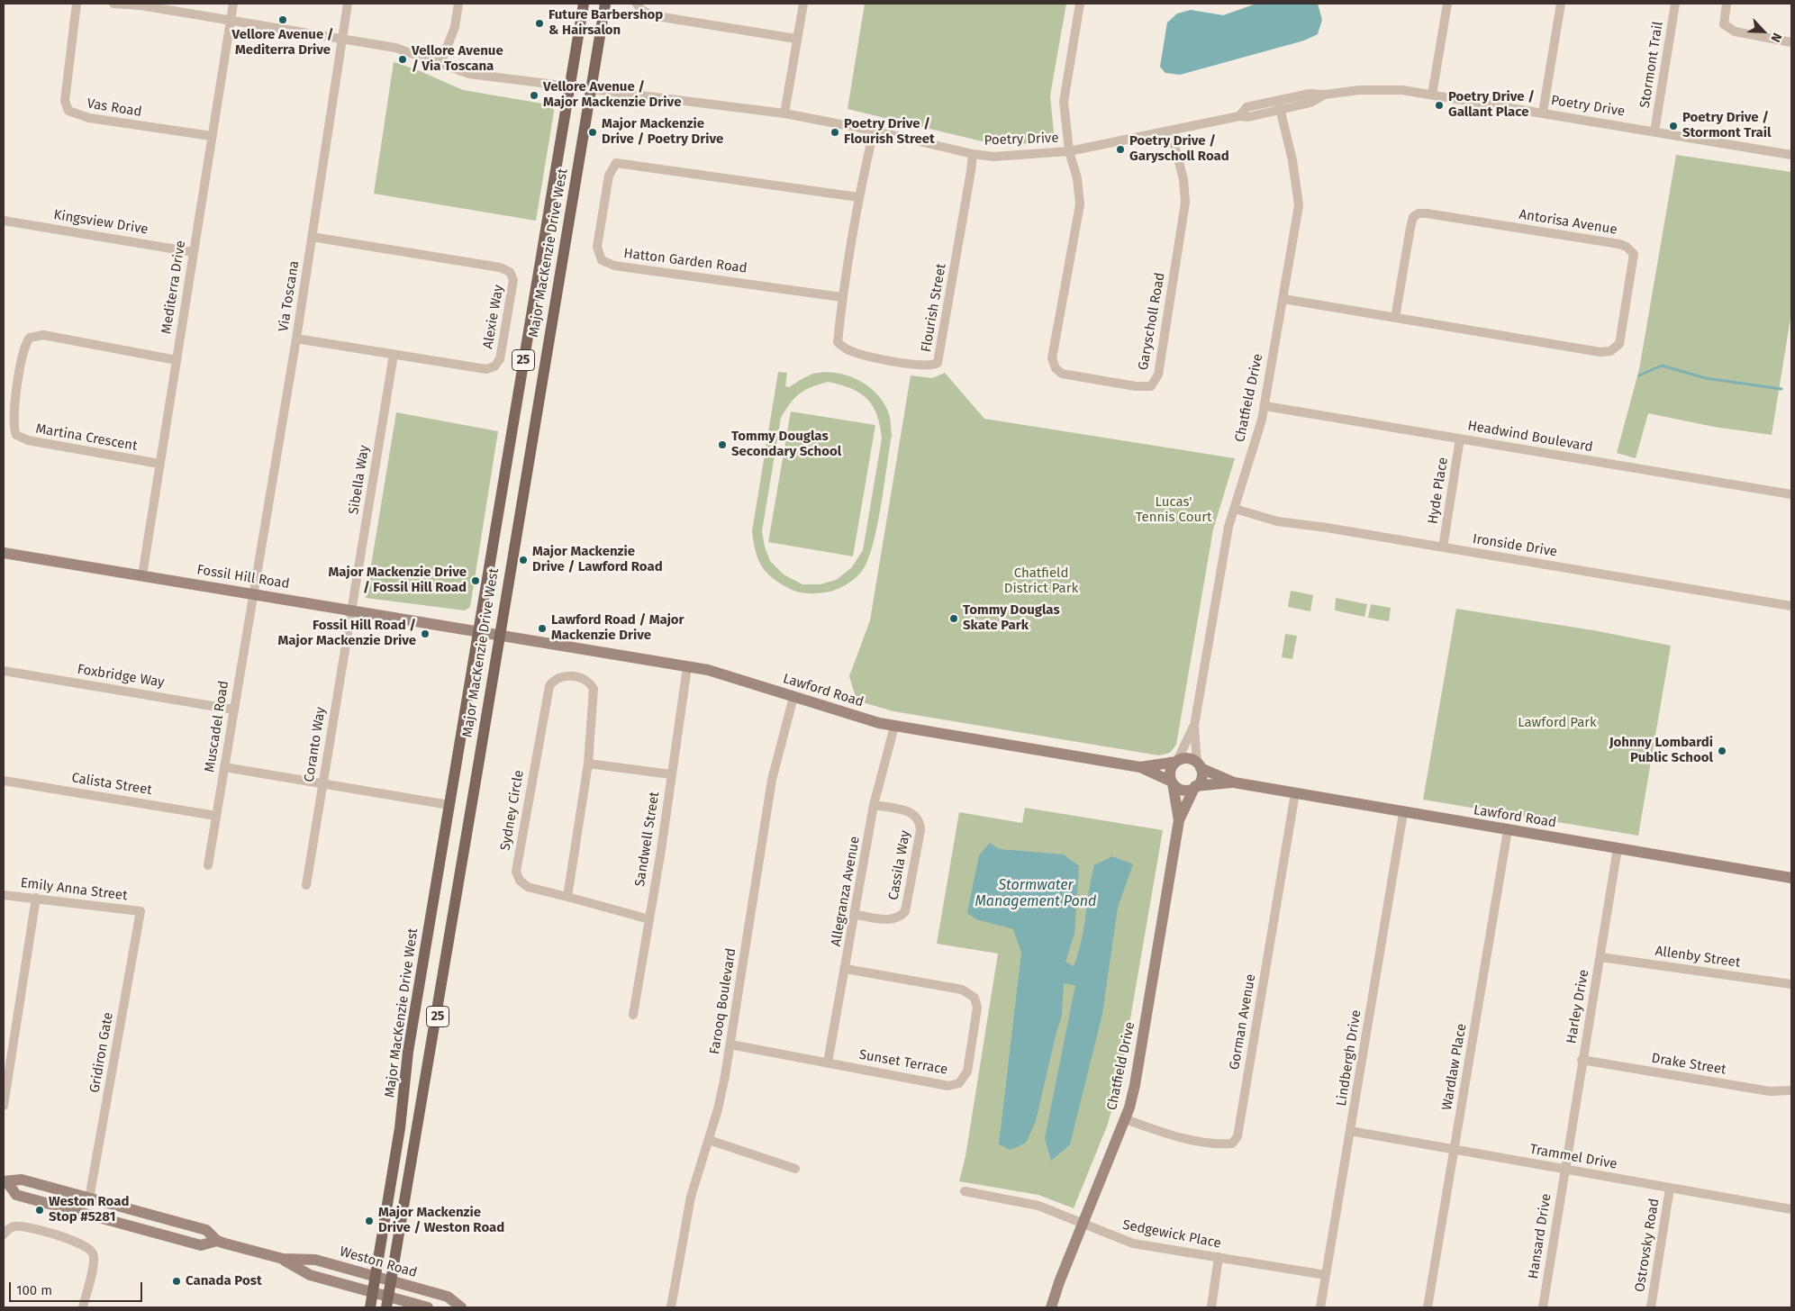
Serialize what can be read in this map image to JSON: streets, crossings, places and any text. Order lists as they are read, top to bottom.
{
  "streets": {
    "main road": ["Major MacKenzie Drive West", "25"],
    "street": [
      "Stormont Trail",
      "Poetry Drive",
      "Vas Road",
      "Kingsview Drive",
      "Antorisa Avenue",
      "Hatton Garden Road",
      "Mediterra Drive",
      "Via Toscana",
      "Flourish Street",
      "Alexie Way",
      "Garyscholl Road",
      "Chatfield Drive",
      "Headwind Boulevard",
      "Martina Crescent",
      "Sibella Way",
      "Hyde Place",
      "Ironside Drive",
      "Fossil Hill Road",
      "Foxbridge Way",
      "Lawford Road",
      "Muscadel Road",
      "Coranto Way",
      "Calista Street",
      "Sydney Circle",
      "Sandwell Street",
      "Cassila Way",
      "Emily Anna Street",
      "Allegranza Avenue",
      "Allenby Street",
      "Farooq Boulevard",
      "Harley Drive",
      "Gorman Avenue",
      "Gridiron Gate",
      "Lindbergh Drive",
      "Sunset Terrace",
      "Drake Street",
      "Wardlaw Place",
      "Trammel Drive",
      "Sedgewick Place",
      "Hansard Drive",
      "Ostrovsky Road",
      "Weston Road"
    ]
  },
  "crossings": [
    ["Stormont Trail", "Poetry Drive"],
    ["Poetry Drive", "Major MacKenzie Drive West"],
    ["Poetry Drive", "Mediterra Drive"],
    ["Poetry Drive", "Via Toscana"],
    ["Poetry Drive", "Flourish Street"],
    ["Poetry Drive", "Garyscholl Road"],
    ["Poetry Drive", "Chatfield Drive"],
    ["Vas Road", "Mediterra Drive"],
    ["Kingsview Drive", "Mediterra Drive"],
    ["Antorisa Avenue", "Chatfield Drive"],
    ["Major MacKenzie Drive West", "Fossil Hill Road"],
    ["Major MacKenzie Drive West", "Lawford Road"],
    ["Major MacKenzie Drive West", "Weston Road"],
    ["Hatton Garden Road", "Flourish Street"],
    ["Mediterra Drive", "Martina Crescent"],
    ["Mediterra Drive", "Fossil Hill Road"],
    ["Via Toscana", "Alexie Way"],
    ["Via Toscana", "Fossil Hill Road"],
    ["Via Toscana", "Muscadel Road"],
    ["Alexie Way", "Sibella Way"],
    ["Chatfield Drive", "Headwind Boulevard"],
    ["Chatfield Drive", "Ironside Drive"],
    ["Chatfield Drive", "Lawford Road"],
    ["Chatfield Drive", "Gorman Avenue"],
    ["Chatfield Drive", "Sedgewick Place"],
    ["Headwind Boulevard", "Hyde Place"],
    ["Sibella Way", "Fossil Hill Road"],
    ["Sibella Way", "Coranto Way"],
    ["Hyde Place", "Ironside Drive"],
    ["Fossil Hill Road", "Lawford Road"],
    ["Fossil Hill Road", "Muscadel Road"],
    ["Fossil Hill Road", "Coranto Way"],
    ["Foxbridge Way", "Muscadel Road"],
    ["Lawford Road", "Sandwell Street"],
    ["Lawford Road", "Allegranza Avenue"],
    ["Lawford Road", "Farooq Boulevard"],
    ["Lawford Road", "Harley Drive"],
    ["Lawford Road", "Gorman Avenue"],
    ["Lawford Road", "Lindbergh Drive"],
    ["Lawford Road", "Wardlaw Place"],
    ["Muscadel Road", "Calista Street"],
    ["Cassila Way", "Allegranza Avenue"],
    ["Emily Anna Street", "Gridiron Gate"],
    ["Allegranza Avenue", "Sunset Terrace"],
    ["Allenby Street", "Harley Drive"],
    ["Farooq Boulevard", "Sunset Terrace"],
    ["Harley Drive", "Drake Street"],
    ["Harley Drive", "Trammel Drive"],
    ["Harley Drive", "Hansard Drive"],
    ["Gridiron Gate", "Weston Road"],
    ["Lindbergh Drive", "Trammel Drive"],
    ["Lindbergh Drive", "Sedgewick Place"],
    ["Wardlaw Place", "Trammel Drive"],
    ["Trammel Drive", "Hansard Drive"],
    ["Trammel Drive", "Ostrovsky Road"]
  ],
  "water": ["Stormwater Management Pond"],
  "parks": ["Lucas' Tennis Court", "Chatfield District Park", "Lawford Park"],
  "places": [
    "Vellore Avenue / Mediterra Drive",
    "Future Barbershop & Hairsalon",
    "Vellore Avenue / Via Toscana",
    "Vellore Avenue / Major Mackenzie Drive",
    "Poetry Drive / Gallant Place",
    "Poetry Drive / Stormont Trail",
    "Major Mackenzie Drive / Poetry Drive",
    "Poetry Drive / Flourish Street",
    "Poetry Drive / Garyscholl Road",
    "Tommy Douglas Secondary School",
    "Major Mackenzie Drive / Lawford Road",
    "Major Mackenzie Drive / Fossil Hill Road",
    "Tommy Douglas Skate Park",
    "Lawford Road / Major Mackenzie Drive",
    "Fossil Hill Road / Major Mackenzie Drive",
    "Johnny Lombardi Public School",
    "Weston Road Stop #5281",
    "Major Mackenzie Drive / Weston Road",
    "Canada Post"
  ],
  "scale_bar": "100 m",
  "north": "bottom right"
}
